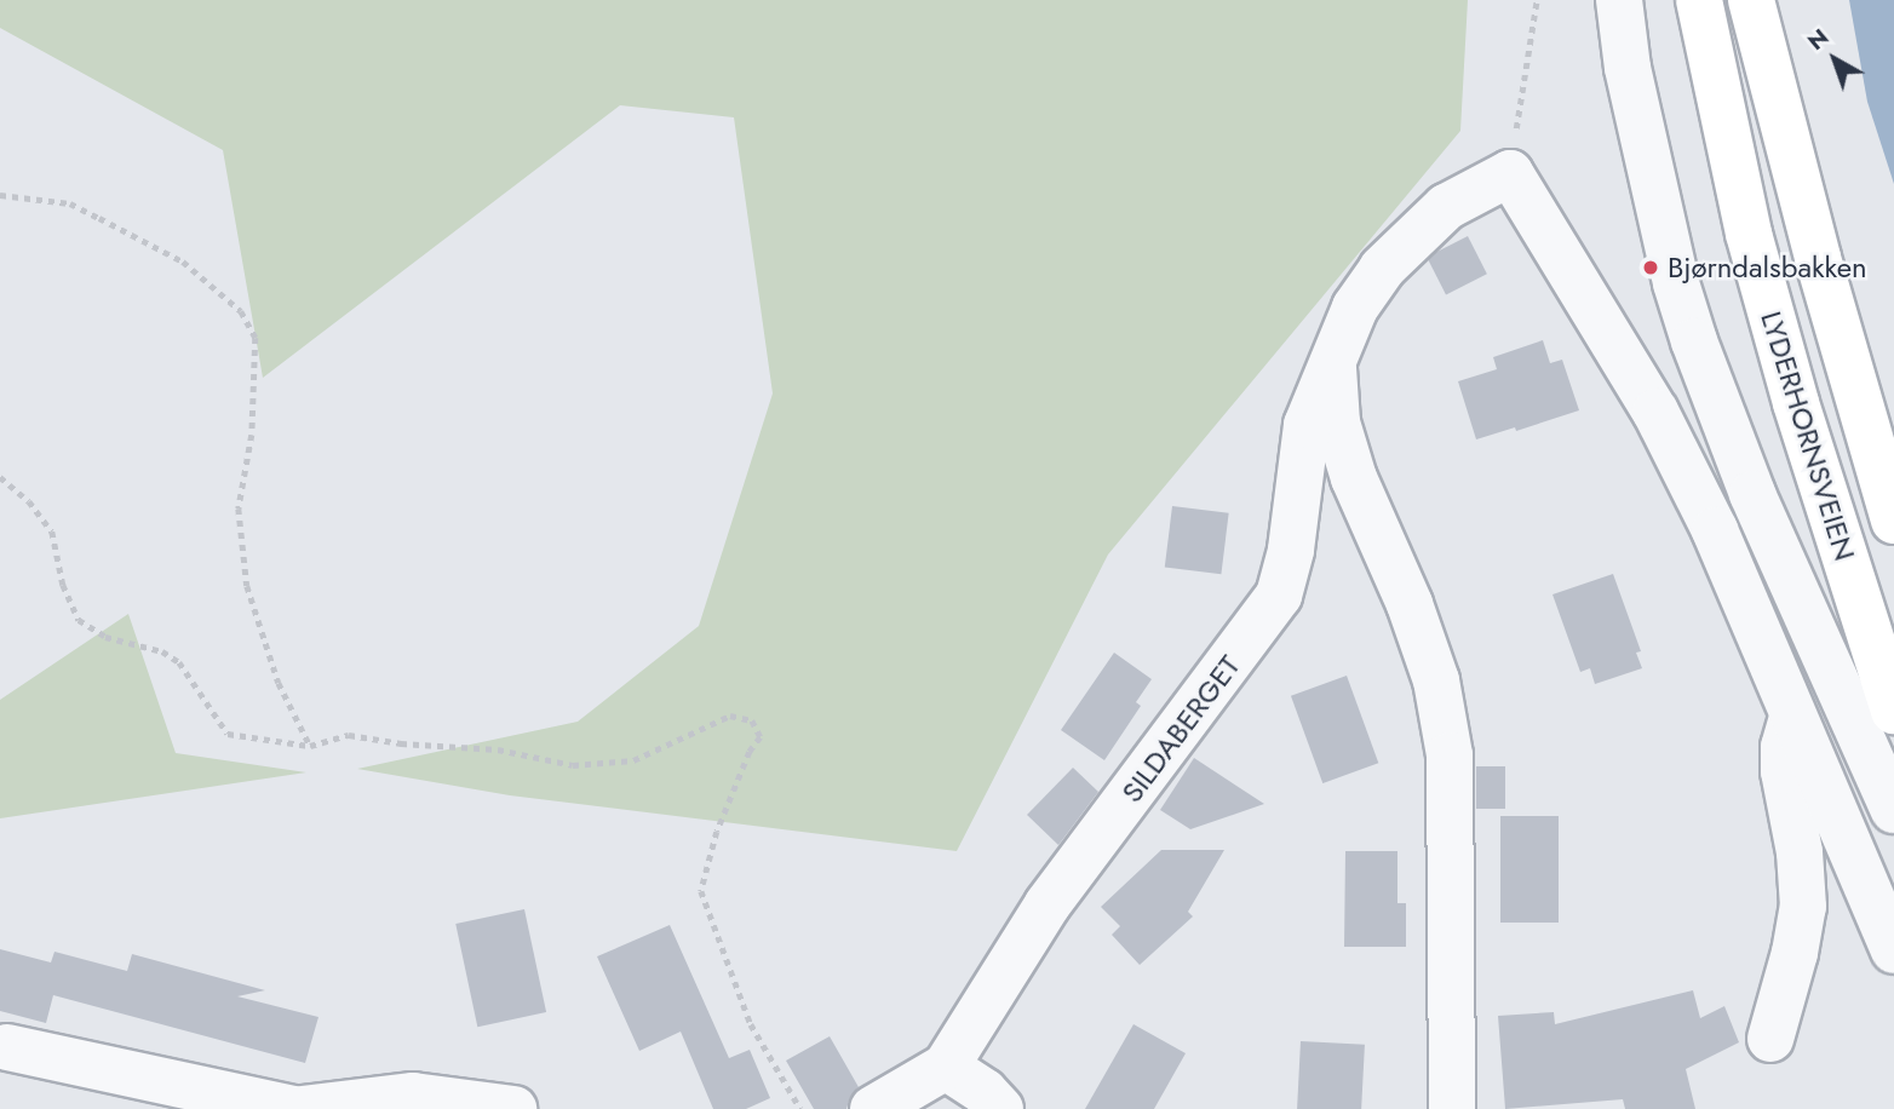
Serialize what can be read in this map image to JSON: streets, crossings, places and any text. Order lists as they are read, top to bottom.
{
  "streets": {
    "main road": ["LYDERHORNSVEIEN"],
    "street": ["SILDABERGET"]
  },
  "places": ["Bjørndalsbakken"],
  "north": "top left"
}
